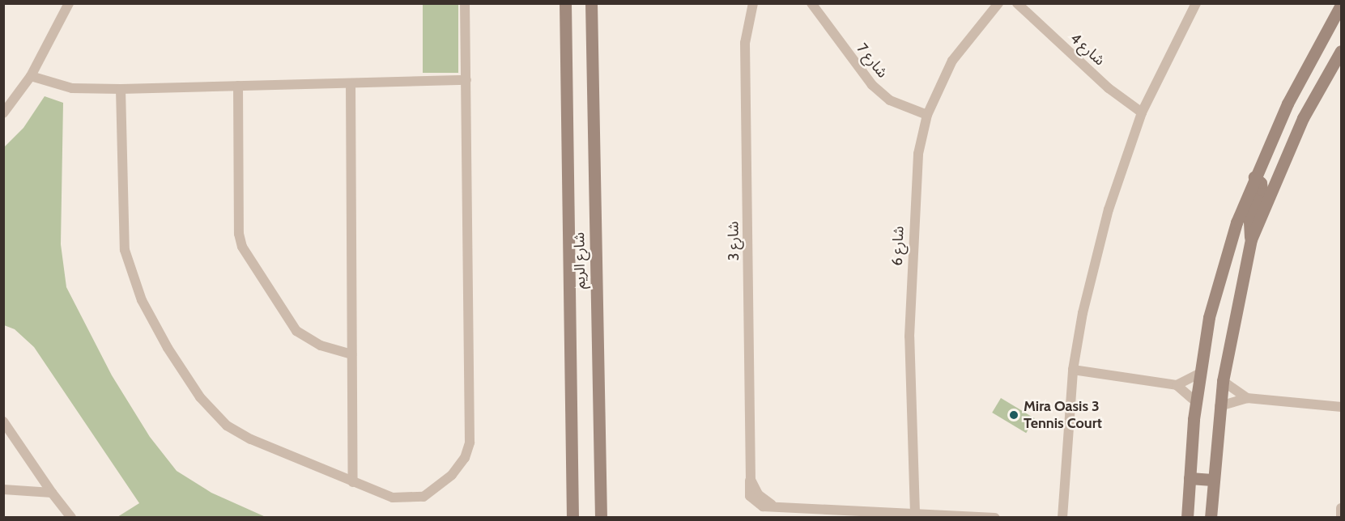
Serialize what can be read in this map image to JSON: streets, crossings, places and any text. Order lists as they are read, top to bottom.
{
  "streets": {
    "street": [
      "شارع 4",
      "شارع 7",
      "شارع 3",
      "شارع 6",
      "شارع الريم"
    ]
  },
  "crossings": [
    ["شارع 7", "شارع 6"],
    ["شارع 3", "شارع 6"]
  ],
  "places": ["Mira Oasis 3 Tennis Court"]
}
